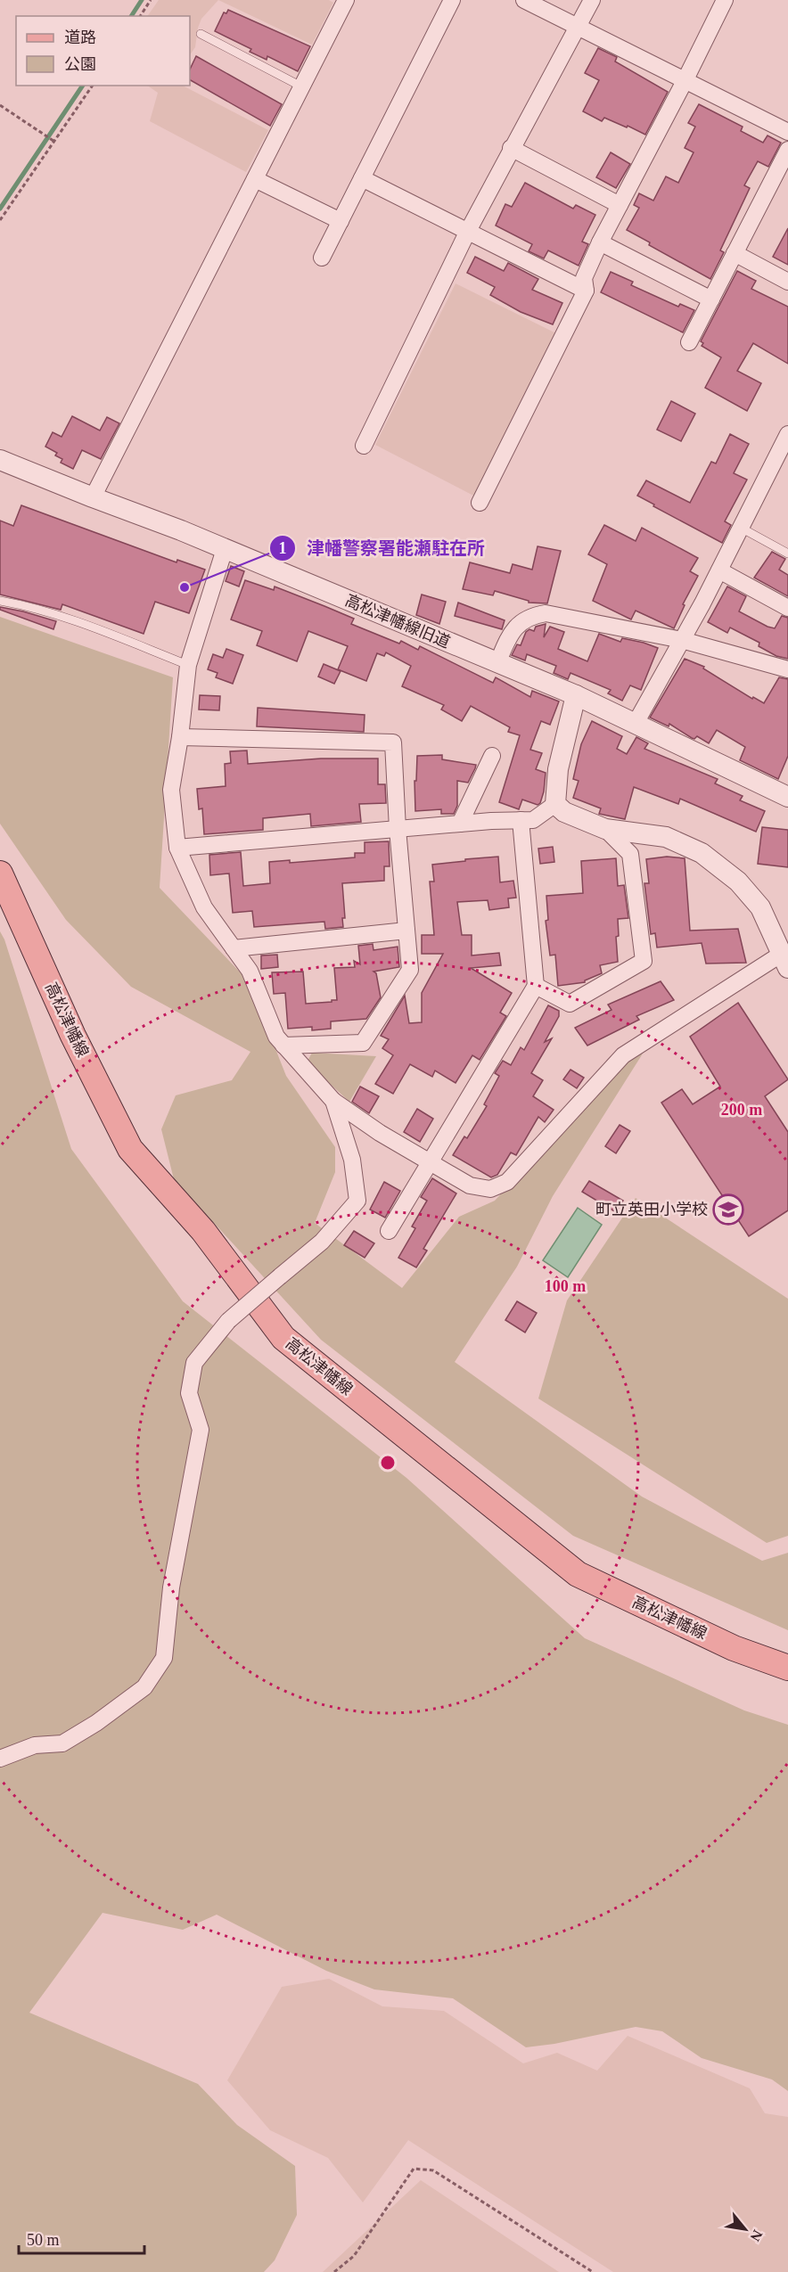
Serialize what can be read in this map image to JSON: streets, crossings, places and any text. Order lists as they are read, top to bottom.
{
  "streets": {
    "main road": ["高松津幡線"],
    "street": ["高松津幡線旧道"]
  },
  "places": {
    "other": ["津幡警察署能瀬駐在所"],
    "school or university": ["町立英田小学校"]
  },
  "legend": ["道路", "公園"],
  "scale_bar": "50 m",
  "north": "bottom right",
  "rings": ["200 m", "100 m"]
}
